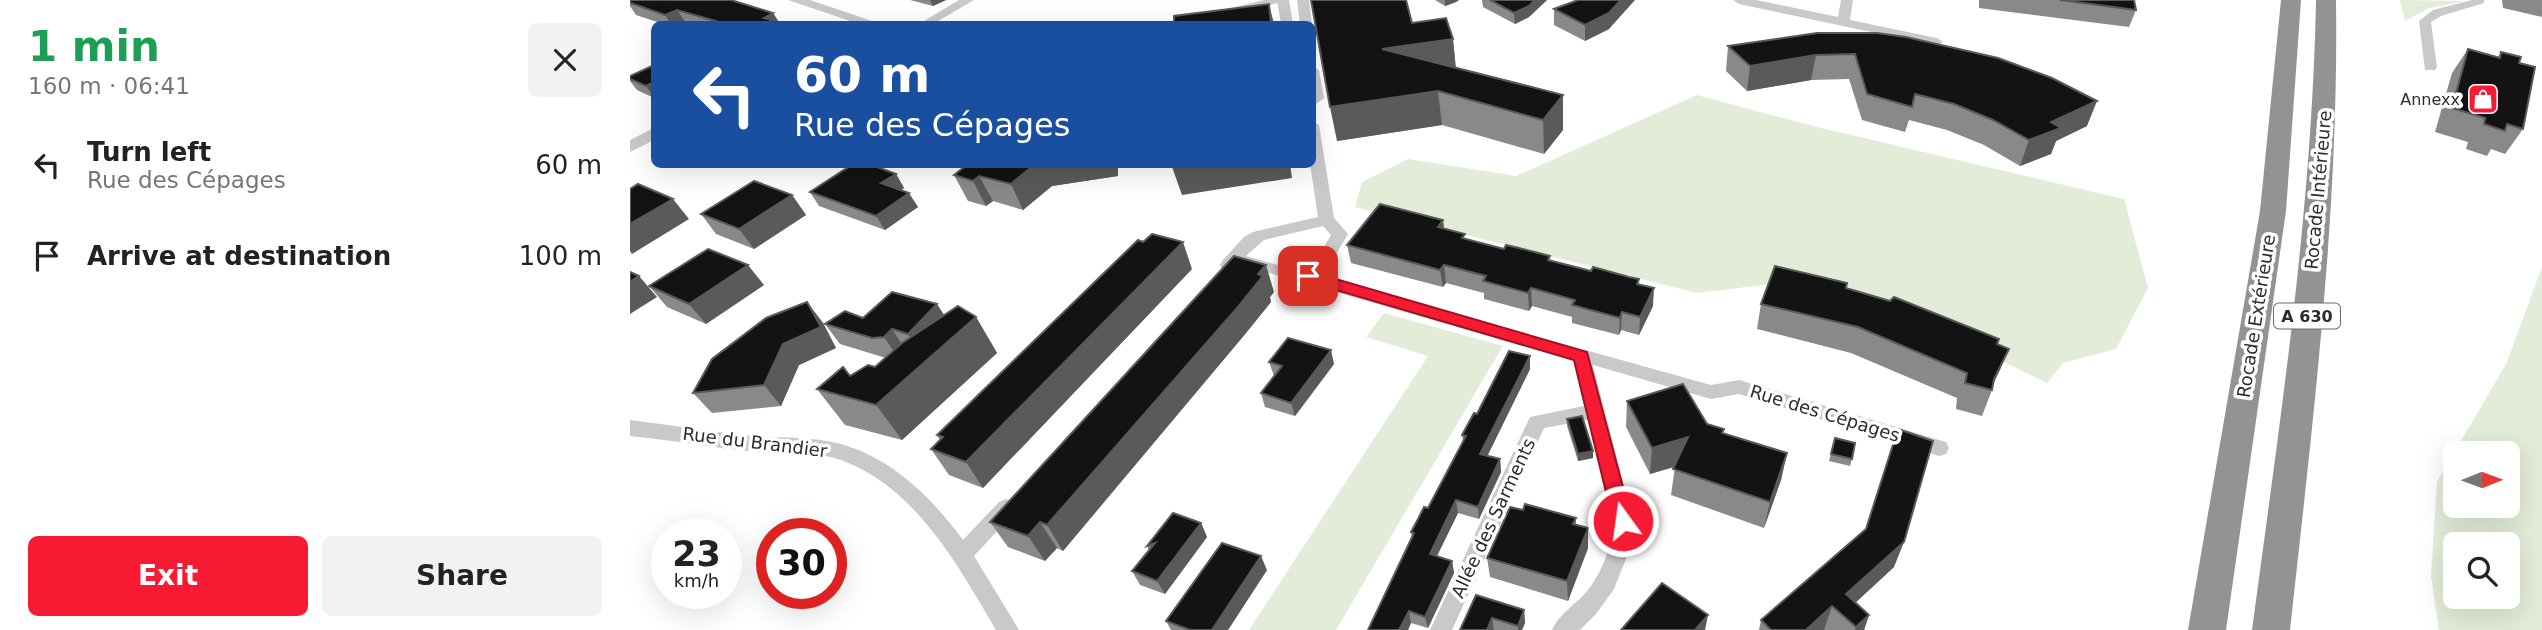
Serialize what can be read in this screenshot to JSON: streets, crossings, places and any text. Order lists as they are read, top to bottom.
{
  "streets": {
    "highway": ["Rocade Intérieure", "Rocade Extérieure", "A 630"],
    "street": ["Rue des Cépages", "Rue du Brandier", "Allée des Sarments"]
  },
  "places": {
    "shop": ["Annexx"]
  },
  "north": "right",
  "page": {
    "heading": ["1 min", "160 m · 06:41"],
    "turn": ["60 m", "Rue des Cépages"],
    "list": [
      {
        "name": "Turn left",
        "note": "Rue des Cépages",
        "value": "60 m"
      },
      {
        "name": "Arrive at destination",
        "value": "100 m"
      }
    ],
    "speed": "23 km/h",
    "limit": "30",
    "buttons": ["Exit", "Share"]
  }
}
